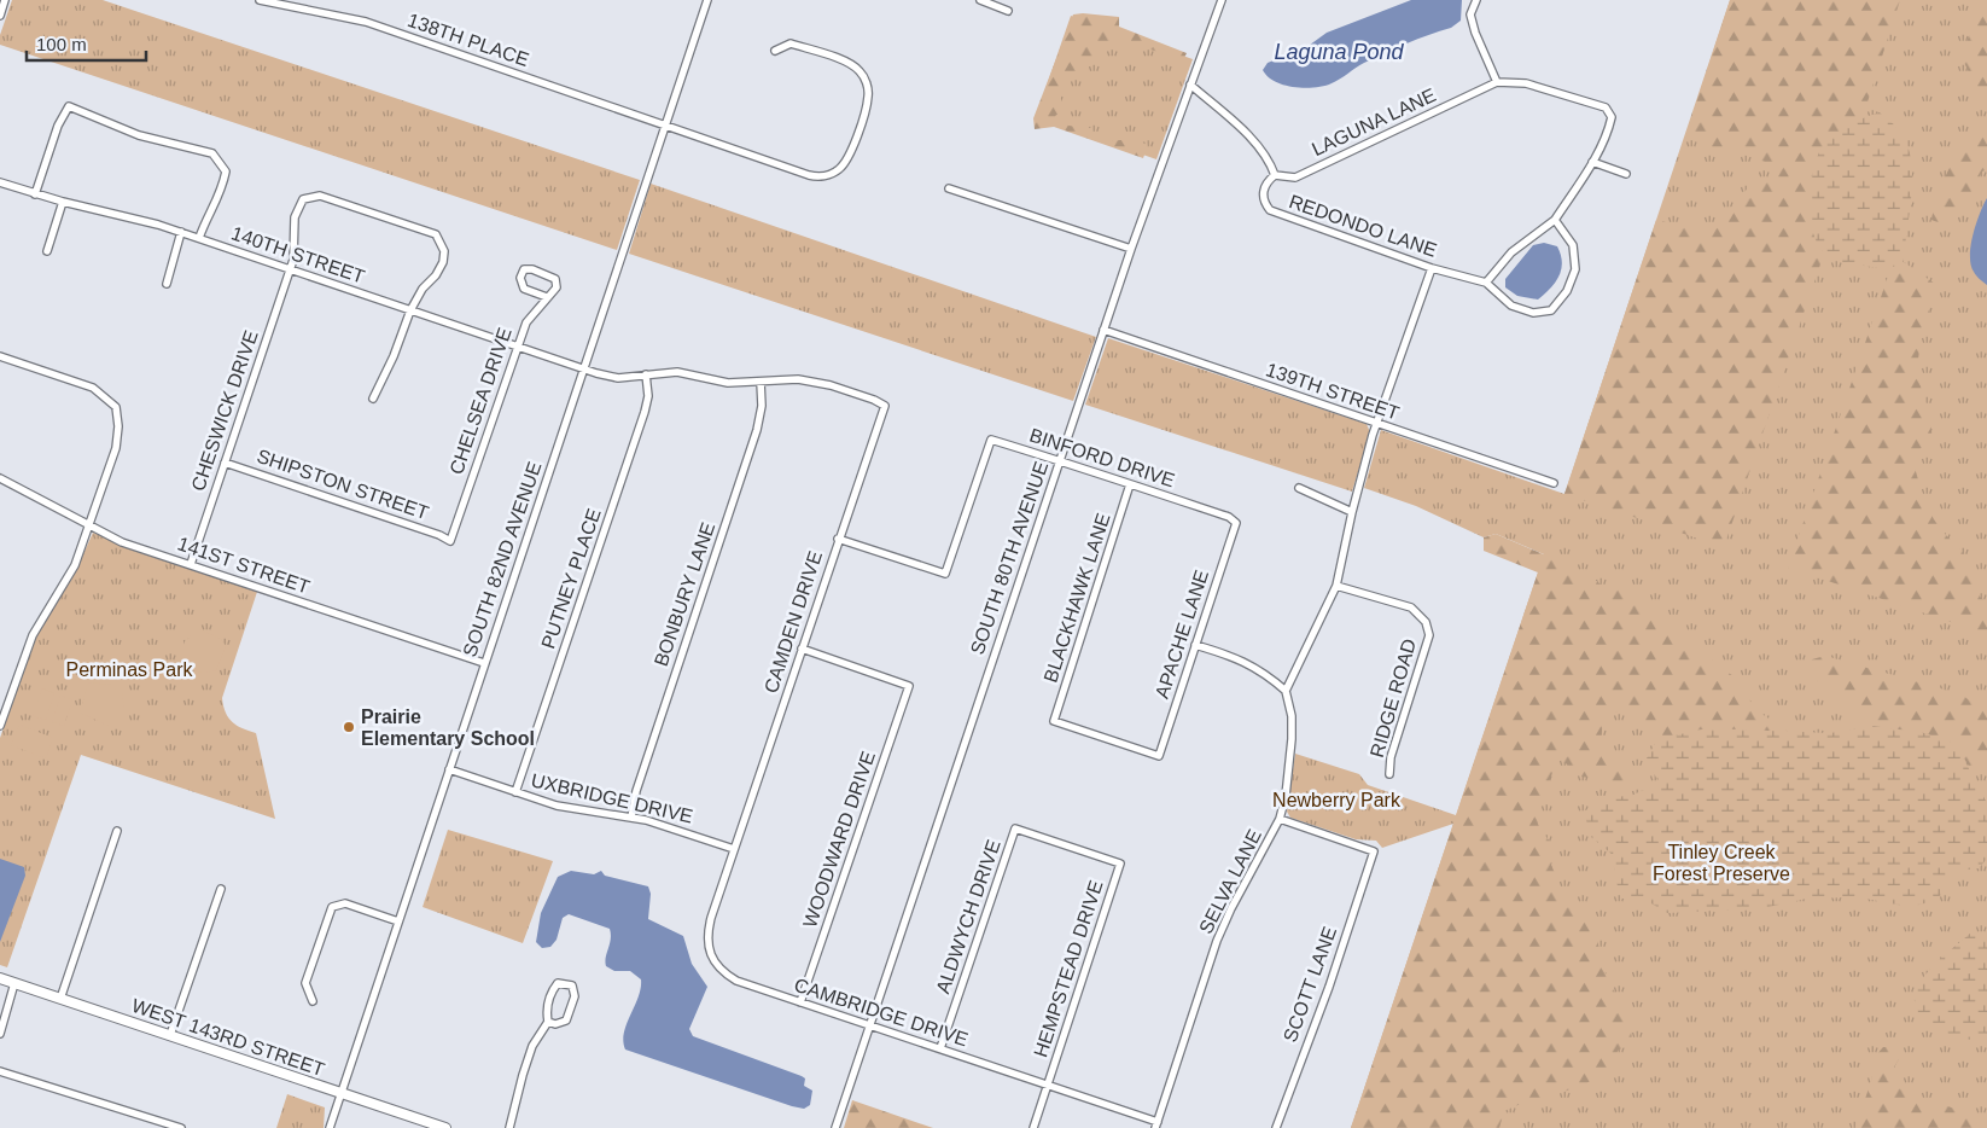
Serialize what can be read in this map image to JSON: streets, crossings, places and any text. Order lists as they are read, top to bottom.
{
  "streets": {
    "main road": ["WEST 143RD STREET"],
    "street": [
      "138TH PLACE",
      "LAGUNA LANE",
      "REDONDO LANE",
      "140TH STREET",
      "139TH STREET",
      "CHELSEA DRIVE",
      "CHESWICK DRIVE",
      "BINFORD DRIVE",
      "SHIPSTON STREET",
      "SOUTH 80TH AVENUE",
      "SOUTH 82ND AVENUE",
      "141ST STREET",
      "PUTNEY PLACE",
      "BONBURY LANE",
      "BLACKHAWK LANE",
      "CAMDEN DRIVE",
      "APACHE LANE",
      "RIDGE ROAD",
      "UXBRIDGE DRIVE",
      "WOODWARD DRIVE",
      "SELVA LANE",
      "ALDWYCH DRIVE",
      "HEMPSTEAD DRIVE",
      "SCOTT LANE",
      "CAMBRIDGE DRIVE"
    ]
  },
  "crossings": [
    ["138TH PLACE", "SOUTH 82ND AVENUE"],
    ["LAGUNA LANE", "REDONDO LANE"],
    ["140TH STREET", "CHELSEA DRIVE"],
    ["140TH STREET", "CHESWICK DRIVE"],
    ["140TH STREET", "SOUTH 82ND AVENUE"],
    ["139TH STREET", "SOUTH 80TH AVENUE"],
    ["CHELSEA DRIVE", "SHIPSTON STREET"],
    ["CHESWICK DRIVE", "SHIPSTON STREET"],
    ["CHESWICK DRIVE", "141ST STREET"],
    ["BINFORD DRIVE", "SOUTH 80TH AVENUE"],
    ["BINFORD DRIVE", "BLACKHAWK LANE"],
    ["BINFORD DRIVE", "CAMDEN DRIVE"],
    ["BINFORD DRIVE", "APACHE LANE"],
    ["SOUTH 80TH AVENUE", "CAMBRIDGE DRIVE"],
    ["SOUTH 82ND AVENUE", "141ST STREET"],
    ["SOUTH 82ND AVENUE", "UXBRIDGE DRIVE"],
    ["SOUTH 82ND AVENUE", "WEST 143RD STREET"],
    ["PUTNEY PLACE", "UXBRIDGE DRIVE"],
    ["BONBURY LANE", "CAMDEN DRIVE"],
    ["BONBURY LANE", "UXBRIDGE DRIVE"],
    ["BLACKHAWK LANE", "APACHE LANE"],
    ["CAMDEN DRIVE", "UXBRIDGE DRIVE"],
    ["CAMDEN DRIVE", "WOODWARD DRIVE"],
    ["CAMDEN DRIVE", "CAMBRIDGE DRIVE"],
    ["UXBRIDGE DRIVE", "CAMBRIDGE DRIVE"],
    ["WOODWARD DRIVE", "CAMBRIDGE DRIVE"],
    ["SELVA LANE", "SCOTT LANE"],
    ["SELVA LANE", "CAMBRIDGE DRIVE"],
    ["ALDWYCH DRIVE", "HEMPSTEAD DRIVE"],
    ["ALDWYCH DRIVE", "CAMBRIDGE DRIVE"],
    ["HEMPSTEAD DRIVE", "CAMBRIDGE DRIVE"]
  ],
  "water": ["Laguna Pond"],
  "parks": ["Perminas Park", "Newberry Park", "Tinley Creek Forest Preserve"],
  "places": ["Prairie Elementary School"],
  "scale_bar": "100 m"
}
